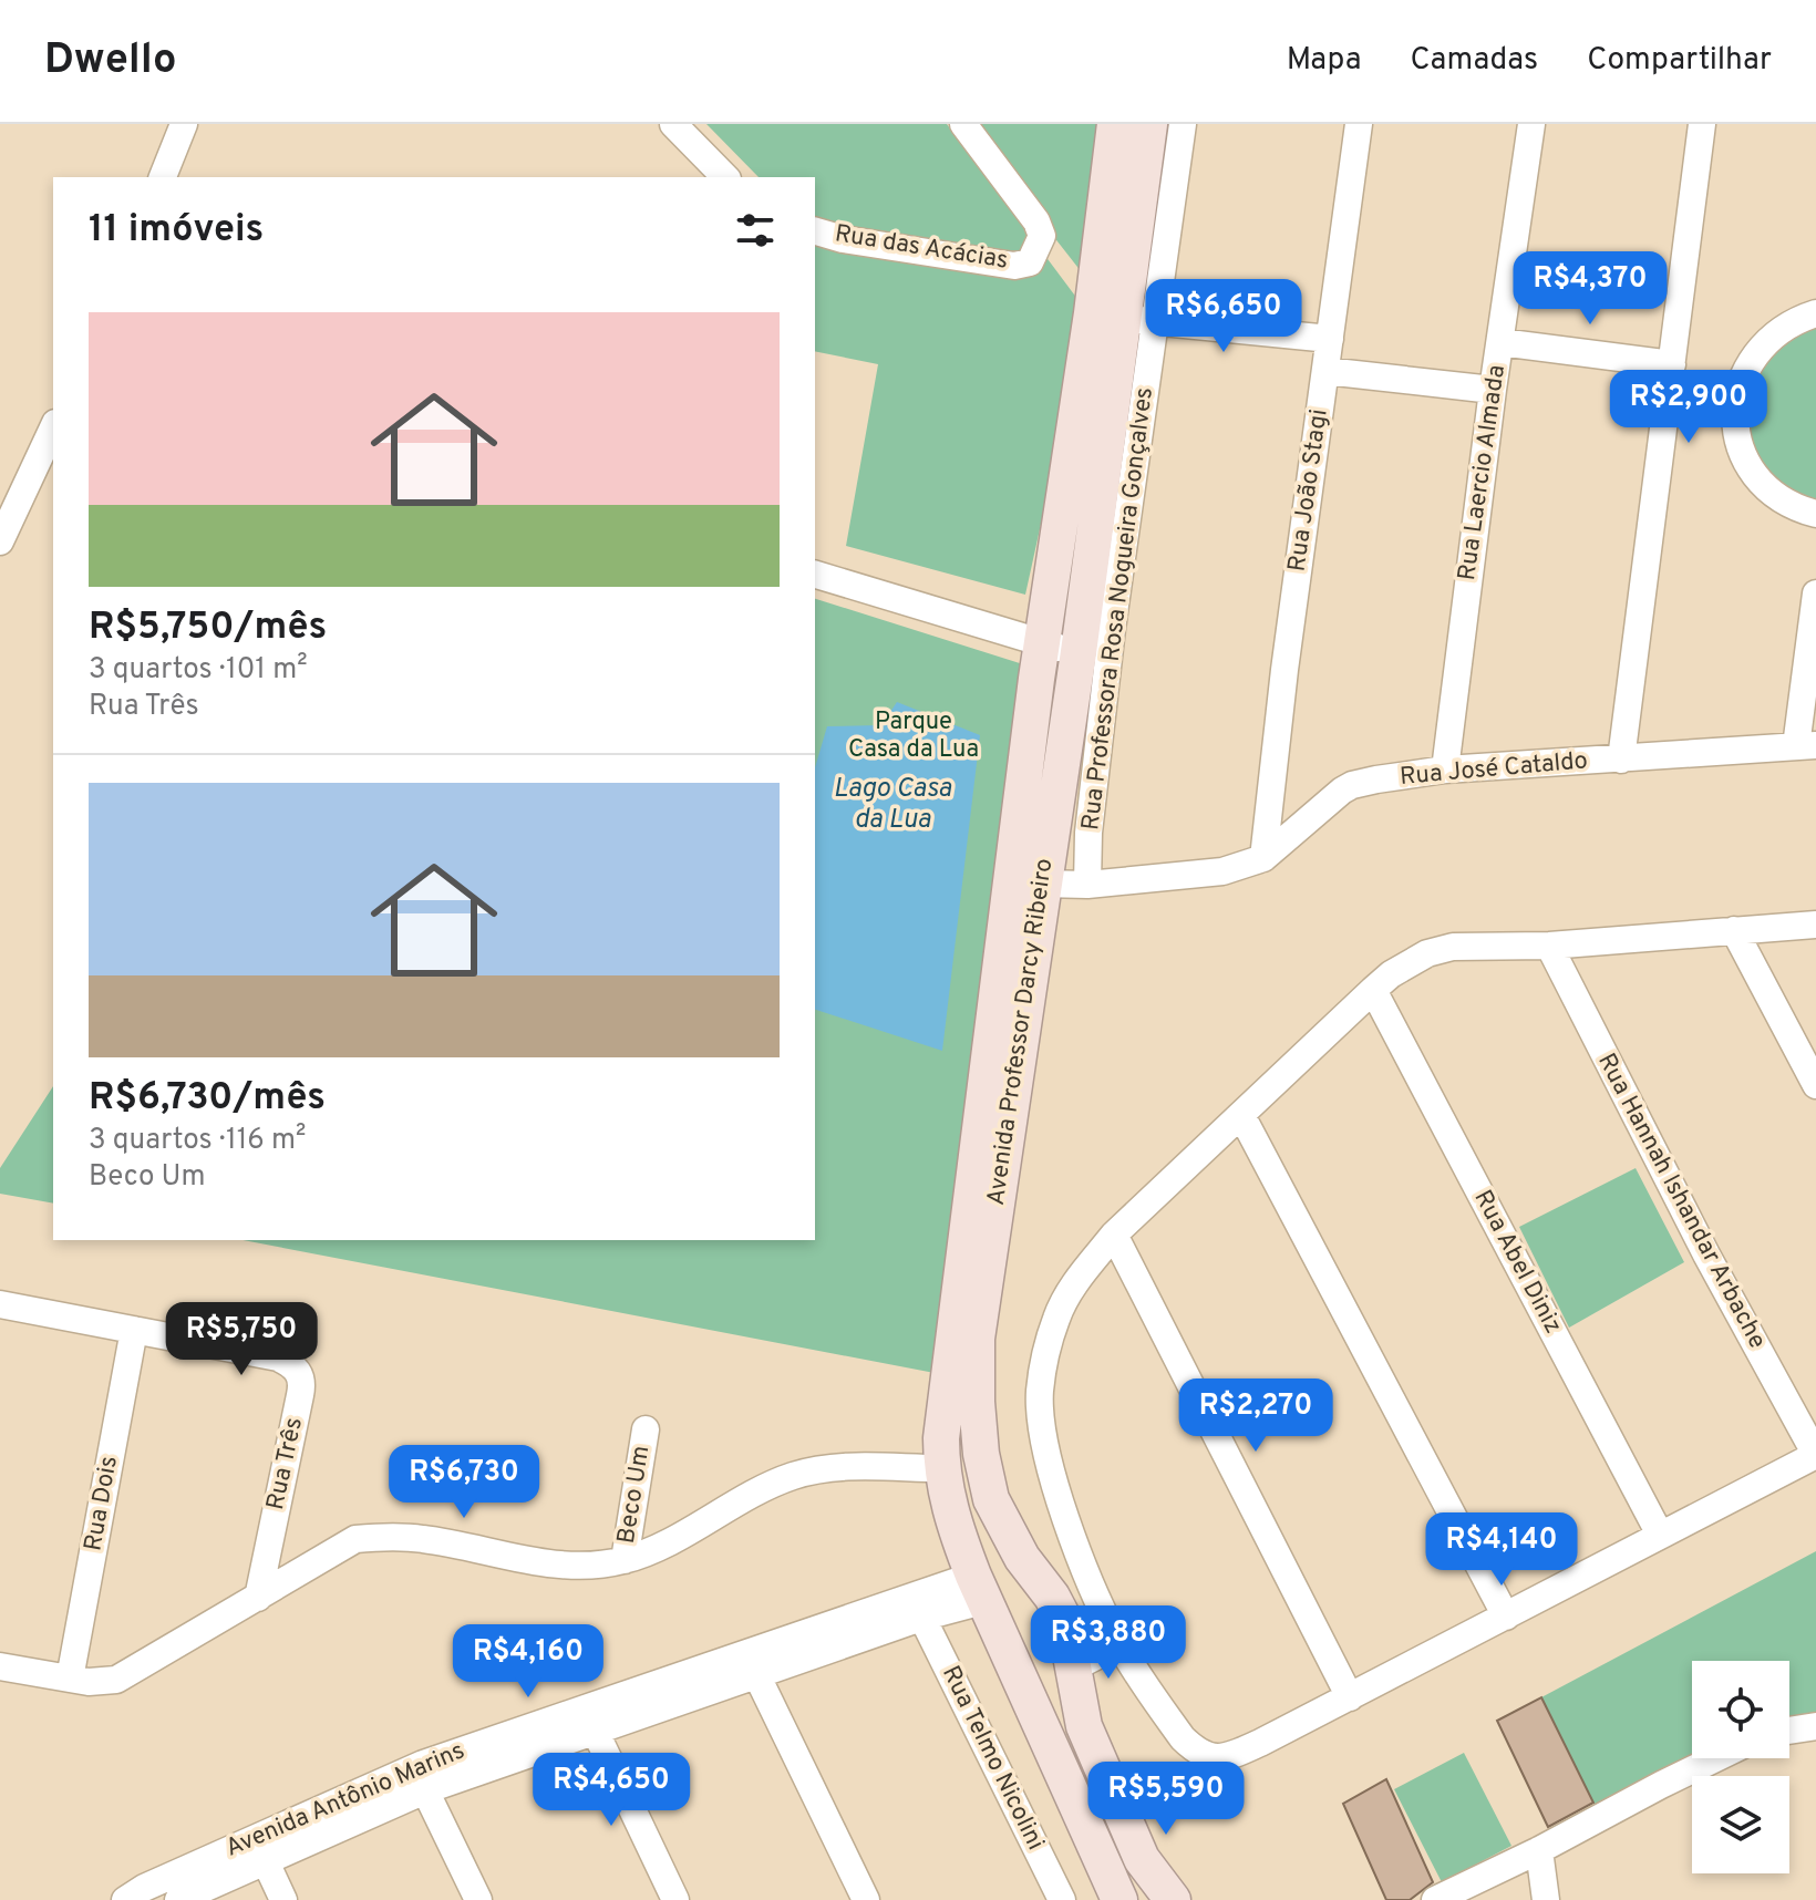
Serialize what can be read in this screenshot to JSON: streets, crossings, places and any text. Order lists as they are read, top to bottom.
{
  "streets": {
    "main road": ["Avenida Professor Darcy Ribeiro"],
    "street": [
      "Rua das Acácias",
      "Rua Laercio Almada",
      "Rua João Stagi",
      "Rua Professora Rosa Nogueira Gonçalves",
      "Rua José Cataldo",
      "Rua Hannah Ishandar Arbache",
      "Rua Abel Diniz",
      "Rua Três",
      "Beco Um",
      "Rua Dois",
      "Rua Telmo Nicolini",
      "Avenida Antônio Marins"
    ]
  },
  "crossings": [
    ["Rua Laercio Almada", "Rua José Cataldo"],
    ["Rua João Stagi", "Rua José Cataldo"],
    ["Rua Professora Rosa Nogueira Gonçalves", "Rua José Cataldo"],
    ["Rua Professora Rosa Nogueira Gonçalves", "Avenida Professor Darcy Ribeiro"],
    ["Rua José Cataldo", "Avenida Professor Darcy Ribeiro"],
    ["Avenida Professor Darcy Ribeiro", "Avenida Antônio Marins"],
    ["Rua Três", "Rua Dois"],
    ["Rua Telmo Nicolini", "Avenida Antônio Marins"]
  ],
  "water": ["Lago Casa da Lua"],
  "parks": ["Parque Casa da Lua"],
  "page": {
    "header": "Dwello",
    "nav": ["Mapa", "Camadas", "Compartilhar"],
    "heading": "11 imóveis",
    "price": [
      "R$4,370",
      "R$6,650",
      "R$2,900",
      "R$5,750",
      "R$2,270",
      "R$6,730",
      "R$4,140",
      "R$3,880",
      "R$4,160",
      "R$4,650",
      "R$5,590"
    ],
    "list": [
      {
        "name": "R$5,750/mês",
        "note": "3 quartos · 101 m² · Rua Três"
      },
      {
        "name": "R$6,730/mês",
        "note": "3 quartos · 116 m² · Beco Um"
      }
    ]
  }
}
